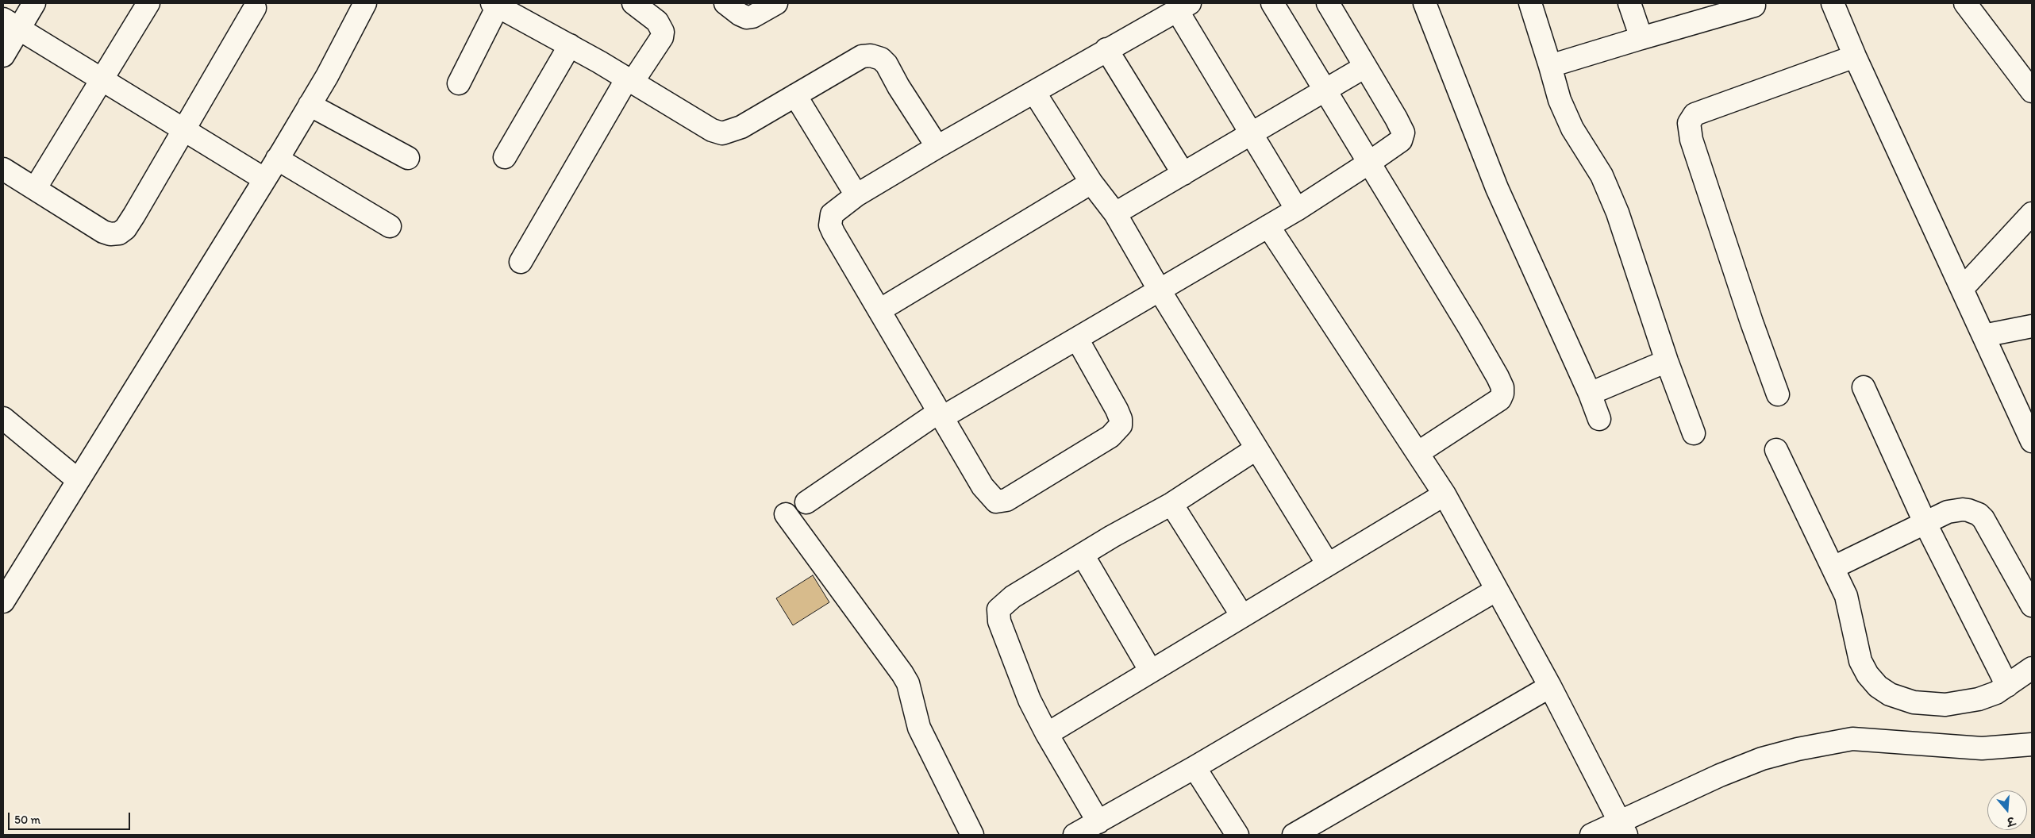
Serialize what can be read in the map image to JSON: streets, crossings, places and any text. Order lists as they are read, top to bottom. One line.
{"scale_bar":"50 m","north":"bottom"}
